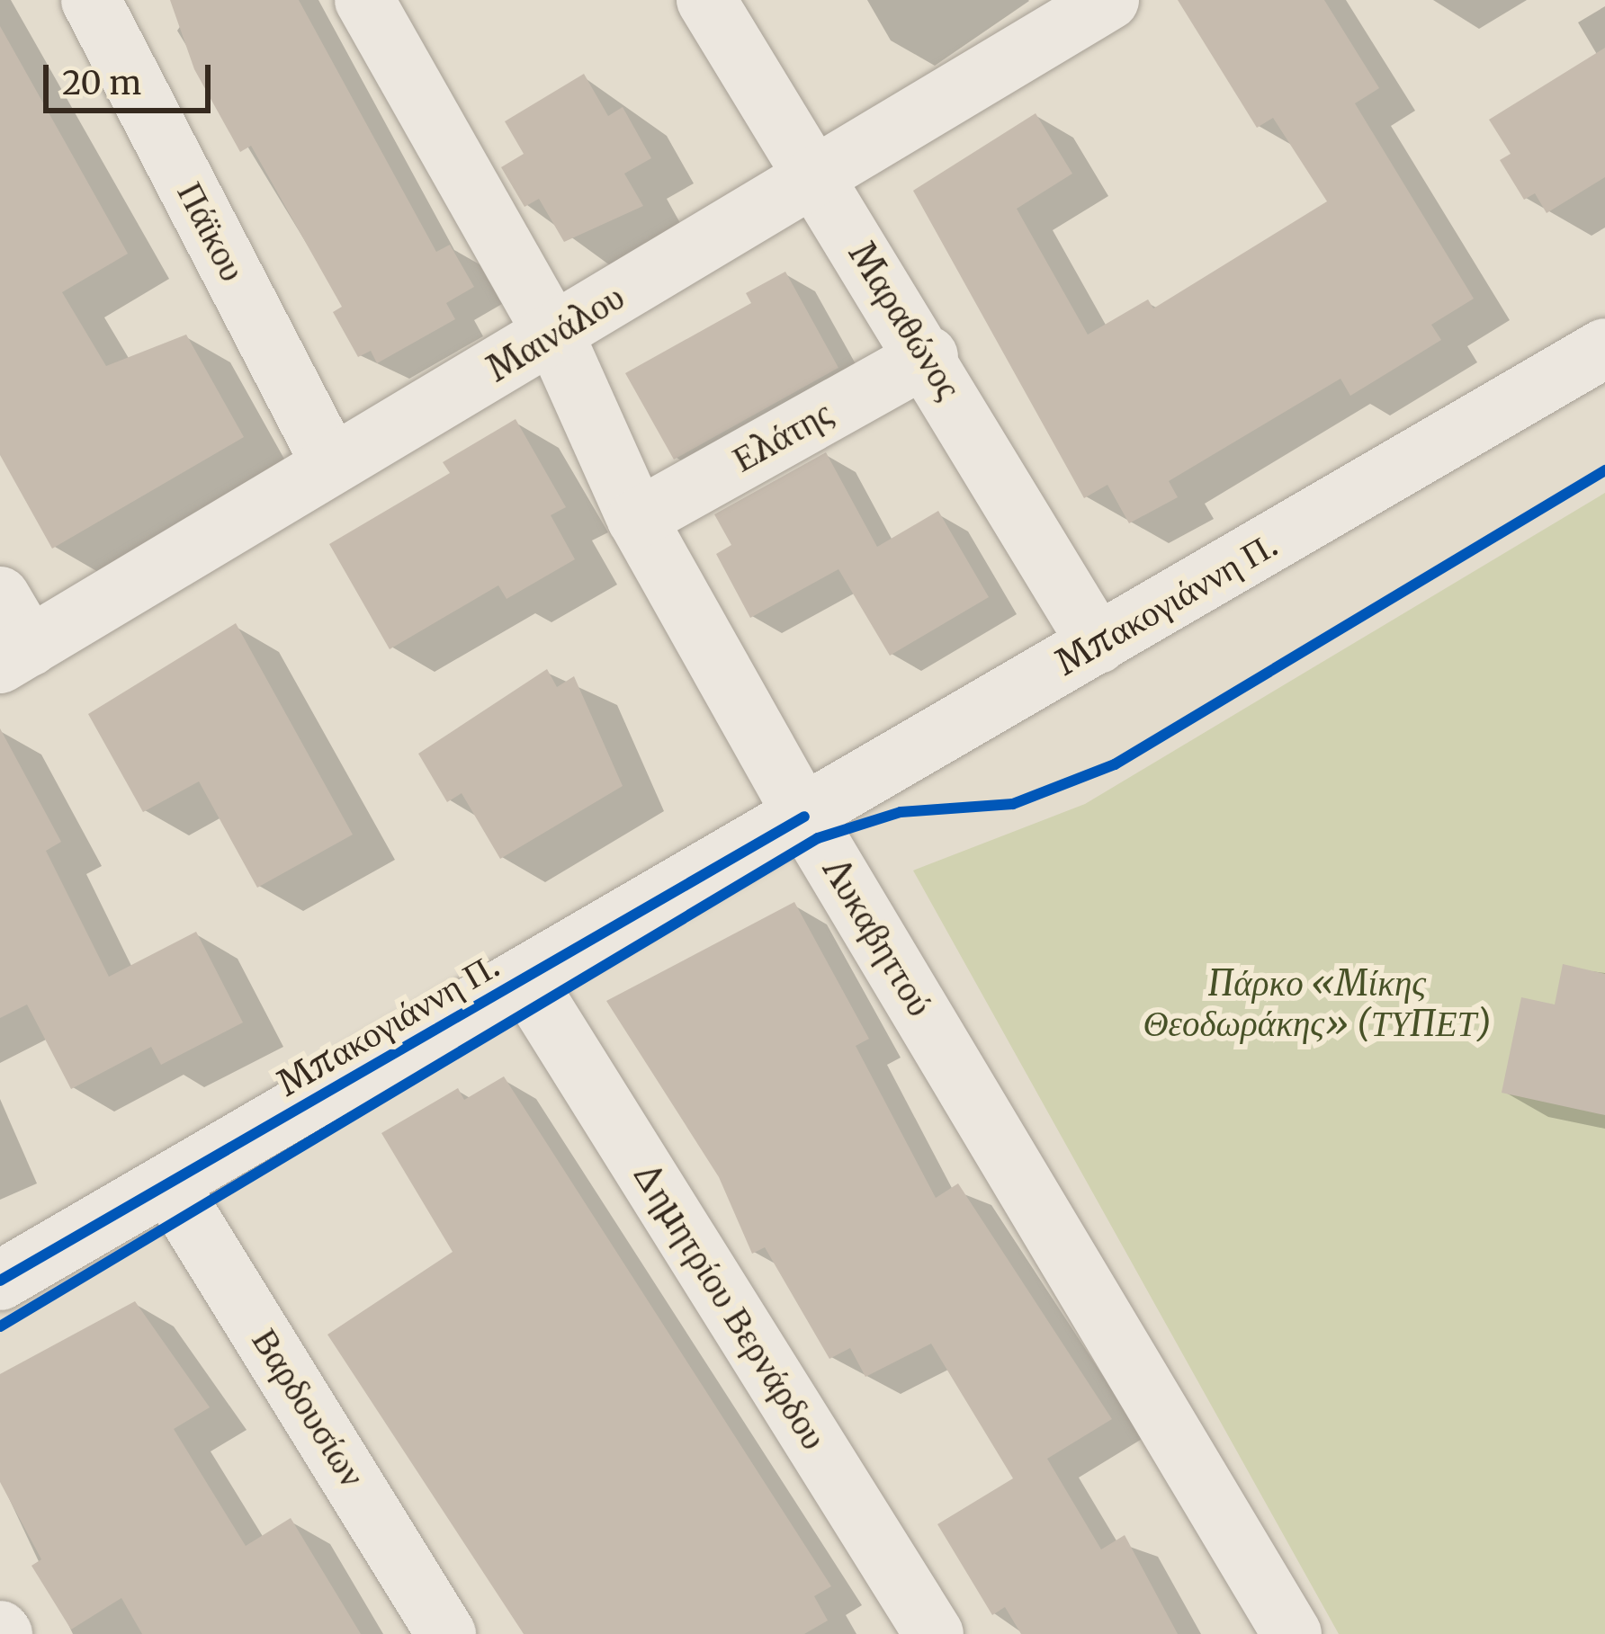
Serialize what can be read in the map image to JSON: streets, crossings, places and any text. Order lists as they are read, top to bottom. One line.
{"streets":{"street":["Πάϊκου","Μαραθώνος","Μαινάλου","Ελάτης","Μπακογιάννη Π.","Λυκαβηττού","Δημητρίου Βερνάρδου","Βαρδουσίων"]},"crossings":[["Πάϊκου","Μαινάλου"],["Μαραθώνος","Μαινάλου"],["Μαραθώνος","Ελάτης"],["Μαραθώνος","Μπακογιάννη Π."],["Μαινάλου","Λυκαβηττού"],["Ελάτης","Λυκαβηττού"],["Μπακογιάννη Π.","Λυκαβηττού"],["Μπακογιάννη Π.","Δημητρίου Βερνάρδου"],["Μπακογιάννη Π.","Βαρδουσίων"]],"parks":["Πάρκο «Μίκης Θεοδωράκης» (ΤΥΠΕΤ)"],"scale_bar":"20 m"}
